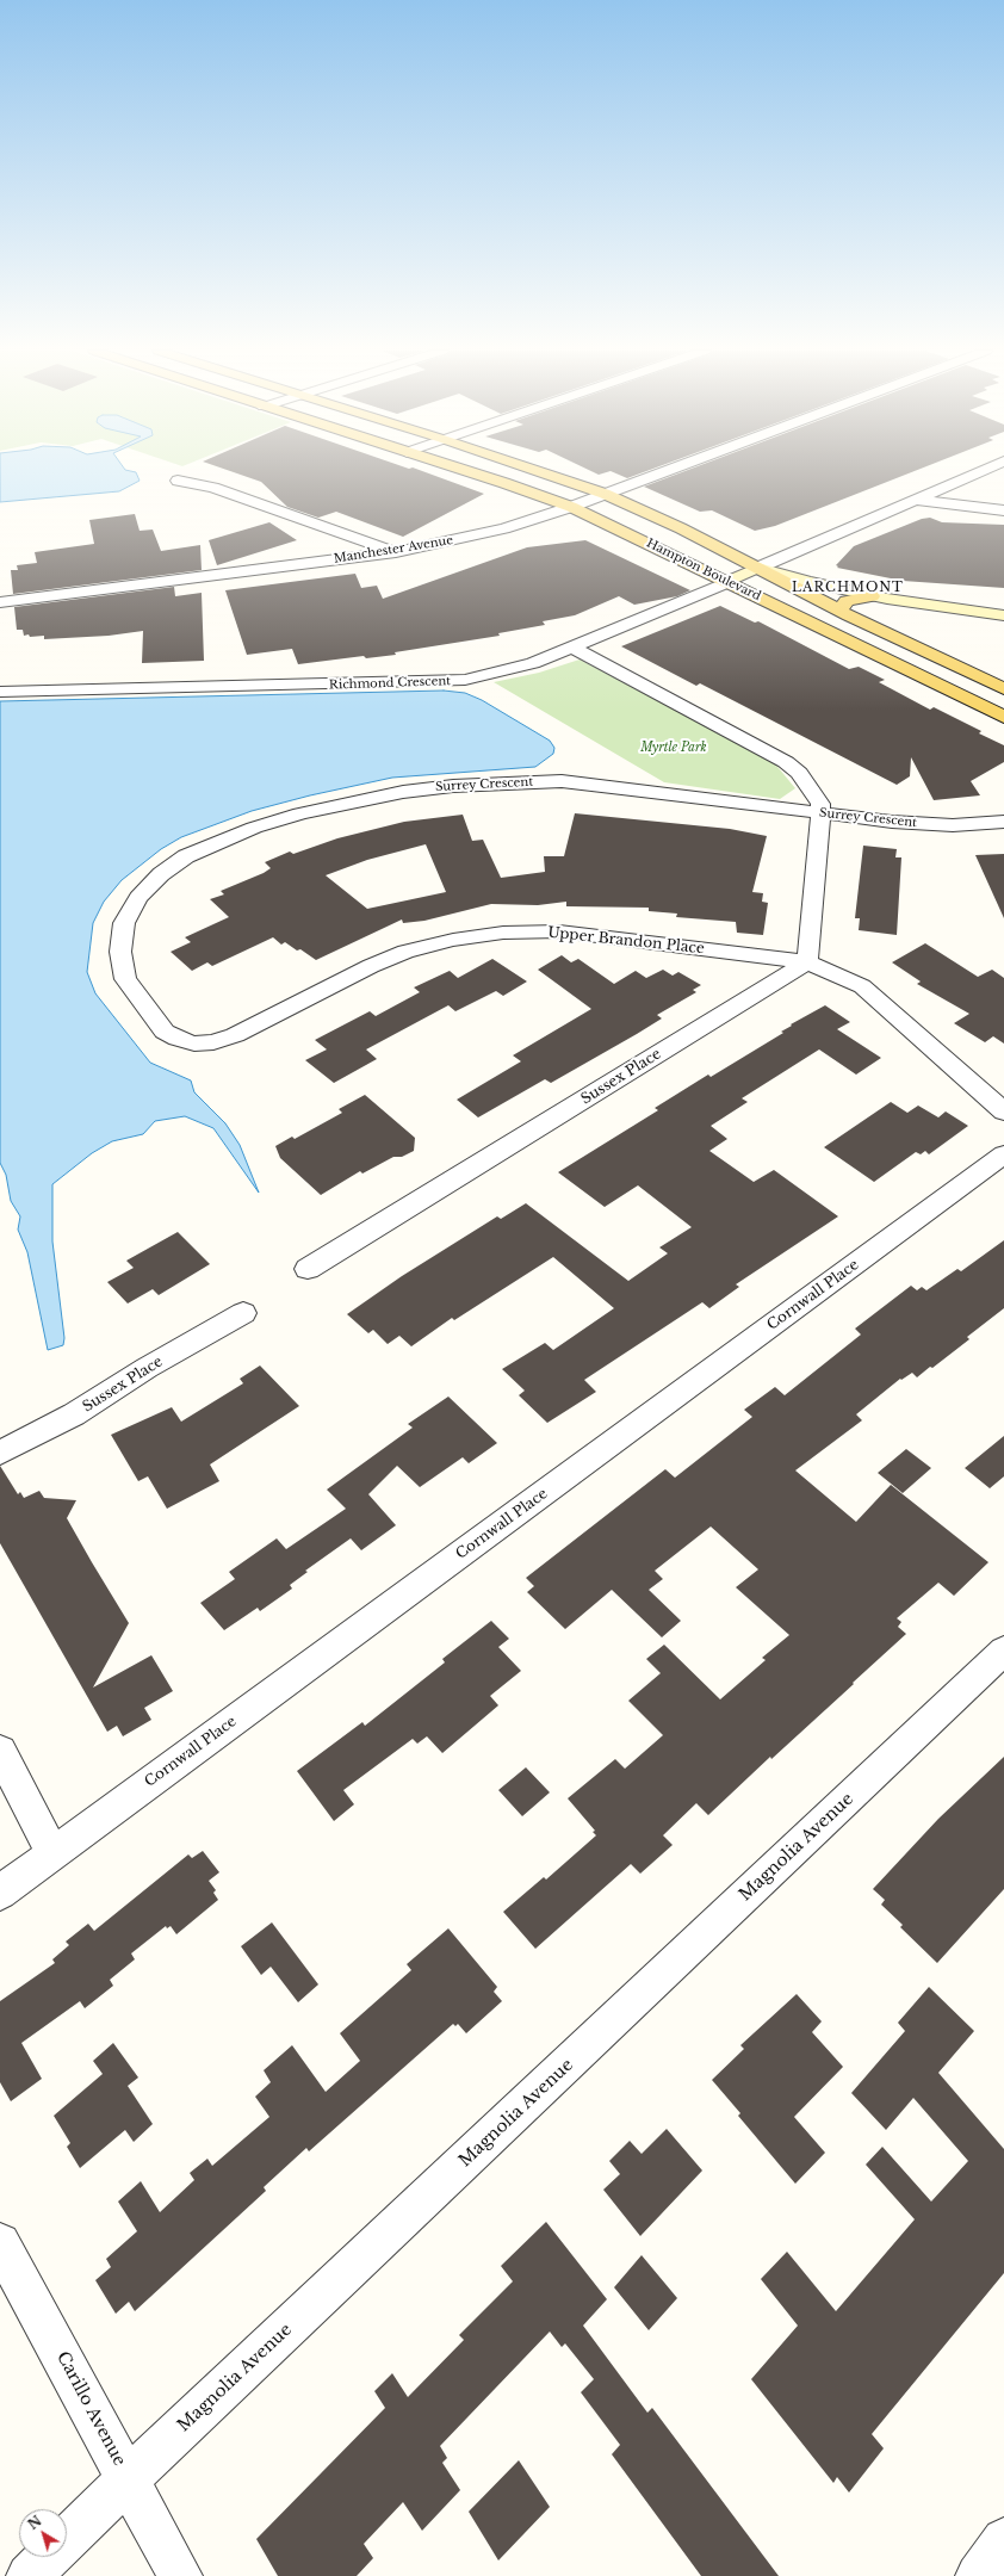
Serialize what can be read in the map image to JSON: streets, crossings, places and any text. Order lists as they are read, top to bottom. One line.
{"streets":{"main road":["Hampton Boulevard","Richmond Crescent"],"street":["Manchester Avenue","Surrey Crescent","Upper Brandon Place","Sussex Place","Cornwall Place","Magnolia Avenue","Carillo Avenue"]},"crossings":[["Manchester Avenue","Hampton Boulevard"],["Hampton Boulevard","Richmond Crescent"],["Surrey Crescent","Upper Brandon Place"],["Upper Brandon Place","Sussex Place"],["Magnolia Avenue","Carillo Avenue"]],"districts":["LARCHMONT"],"parks":["Myrtle Park"],"north":"top left"}
